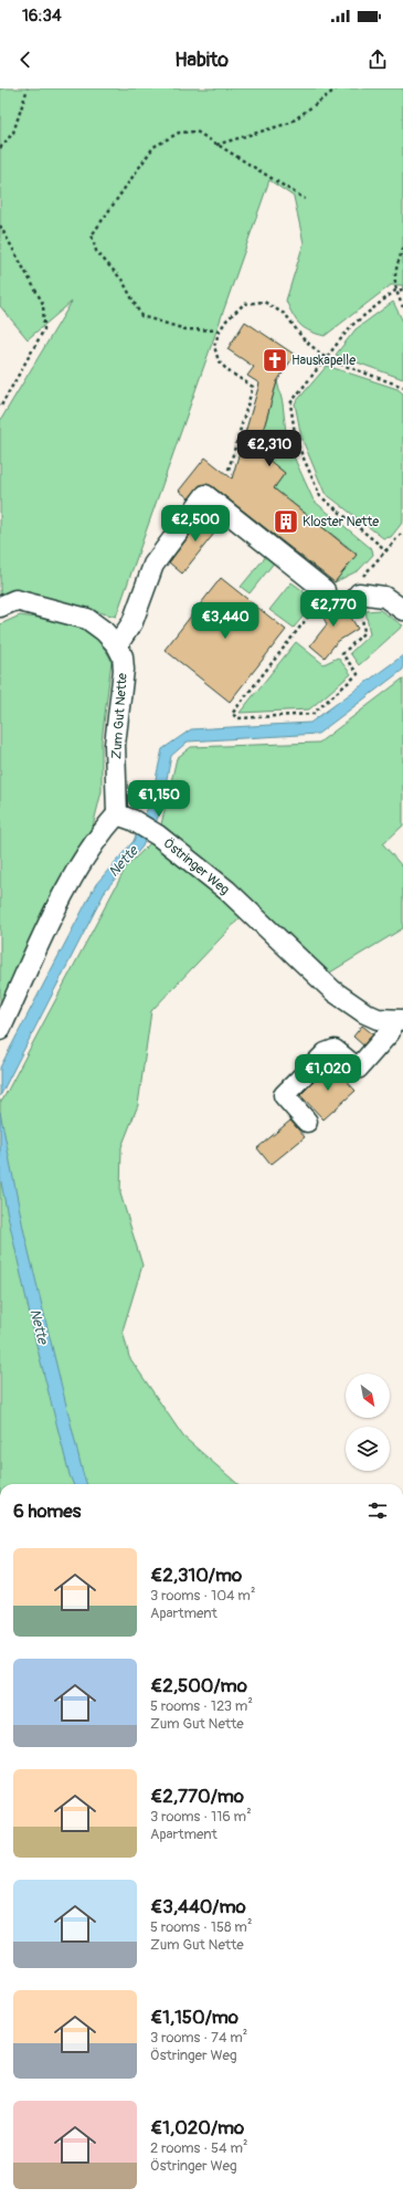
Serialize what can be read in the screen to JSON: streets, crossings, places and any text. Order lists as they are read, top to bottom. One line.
{"streets":{"street":["Zum Gut Nette","Östringer Weg"]},"crossings":[["Zum Gut Nette","Östringer Weg"]],"water":["Nette"],"places":{"church":["Hauskapelle"],"building":["Kloster Nette"]},"north":"bottom right","page":{"status":"16:34","header":"Habito","price":["€2,310","€2,500","€2,770","€3,440","€1,150","€1,020"],"heading":"6 homes","list":[{"name":"€2,310/mo","note":"3 rooms · 104 m² · Apartment"},{"name":"€2,500/mo","note":"5 rooms · 123 m² · Zum Gut Nette"},{"name":"€2,770/mo","note":"3 rooms · 116 m² · Apartment"},{"name":"€3,440/mo","note":"5 rooms · 158 m² · Zum Gut Nette"},{"name":"€1,150/mo","note":"3 rooms · 74 m² · Östringer Weg"},{"name":"€1,020/mo","note":"2 rooms · 54 m² · Östringer Weg"}]}}
